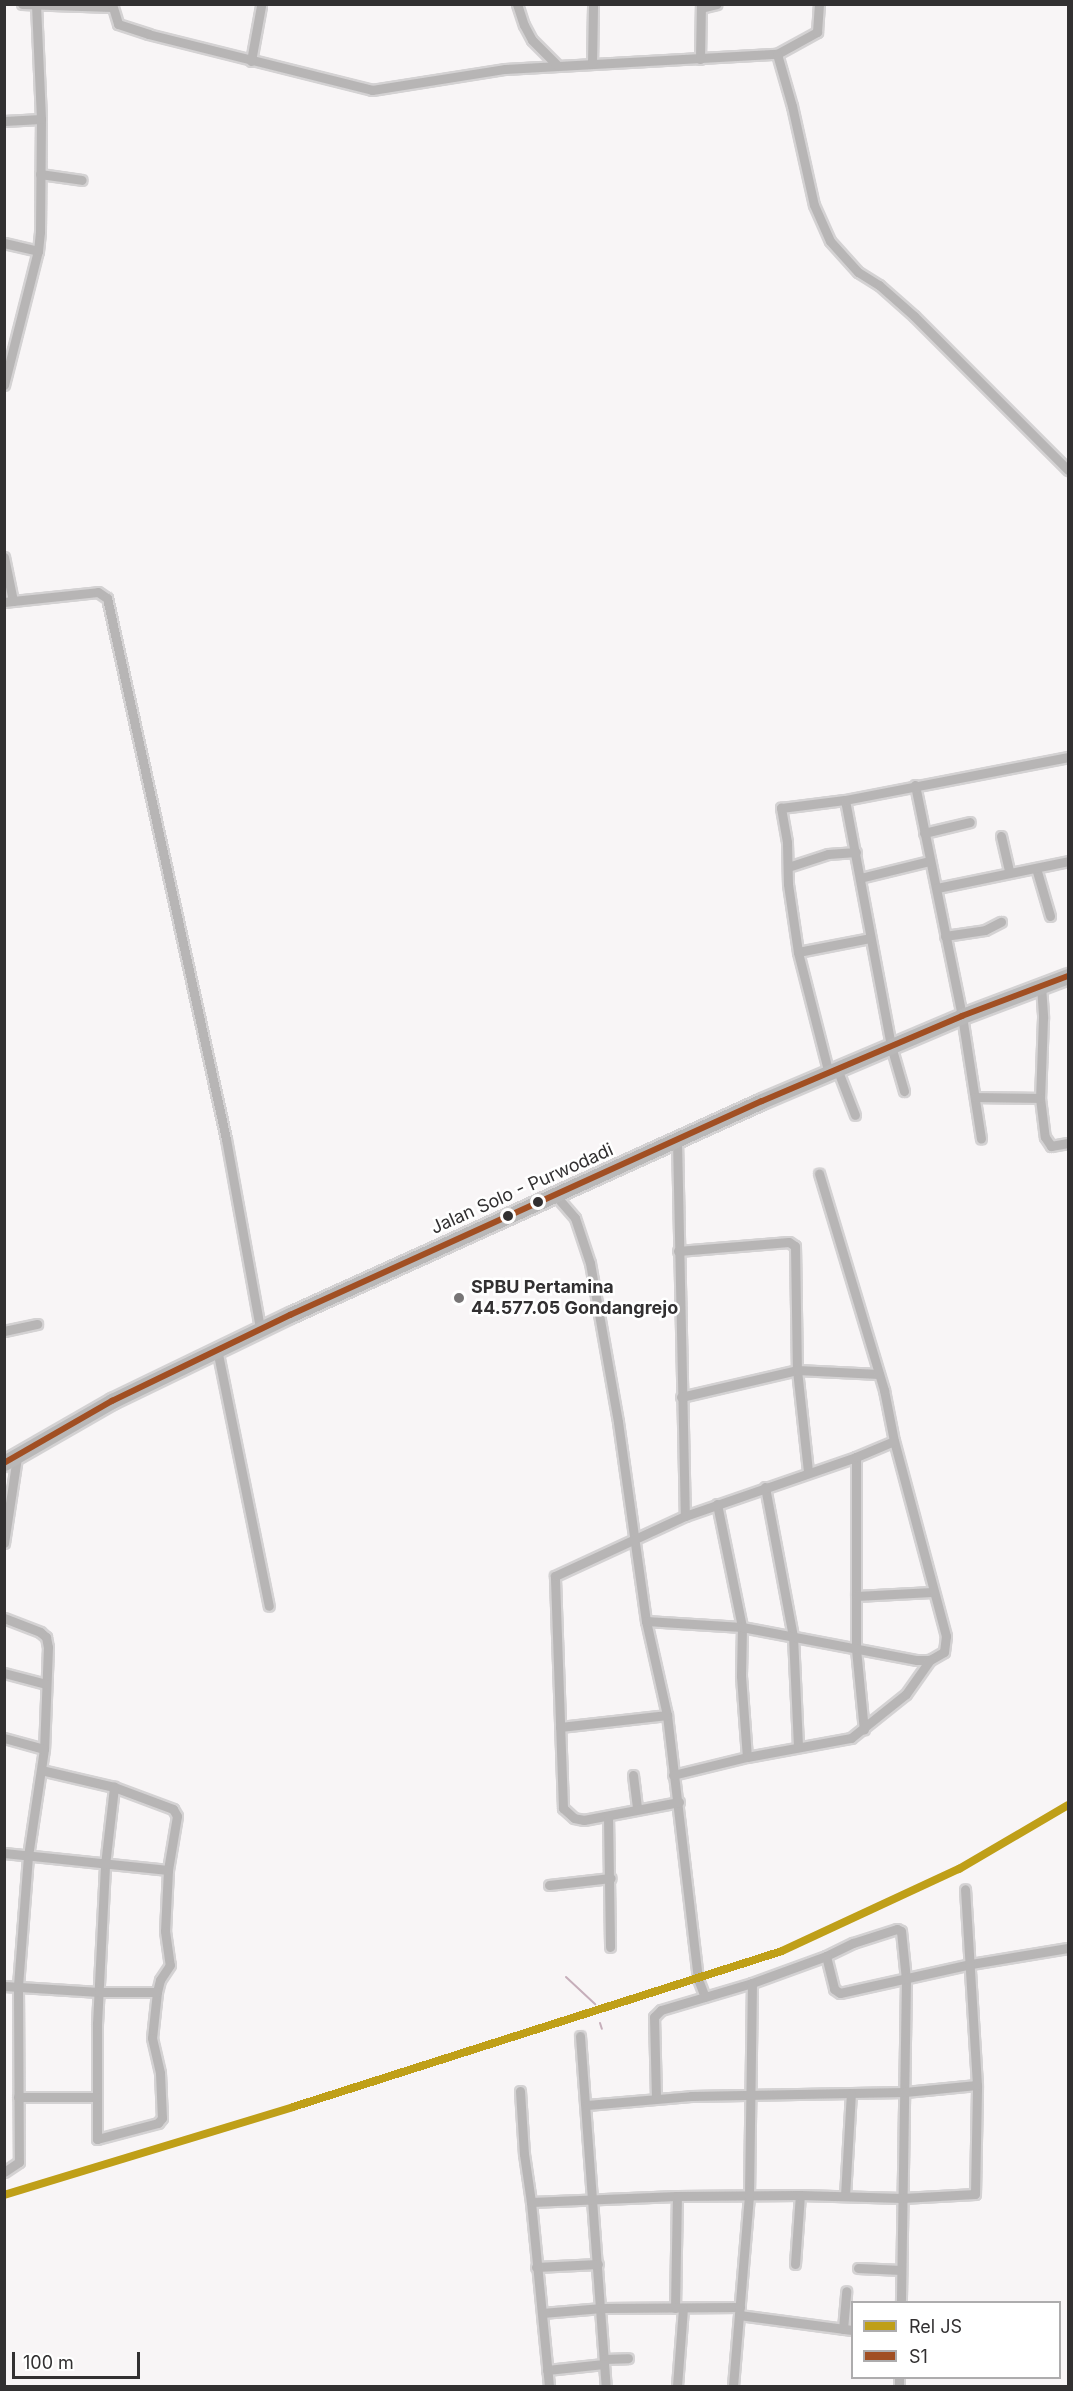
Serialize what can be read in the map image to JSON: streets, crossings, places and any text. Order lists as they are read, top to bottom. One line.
{"streets":{"main road":["Jalan Solo - Purwodadi"]},"places":["SPBU Pertamina 44.577.05 Gondangrejo"],"lines":["transit line S1","rail line JS"],"legend":["Rel JS","S1"],"scale_bar":"100 m"}
